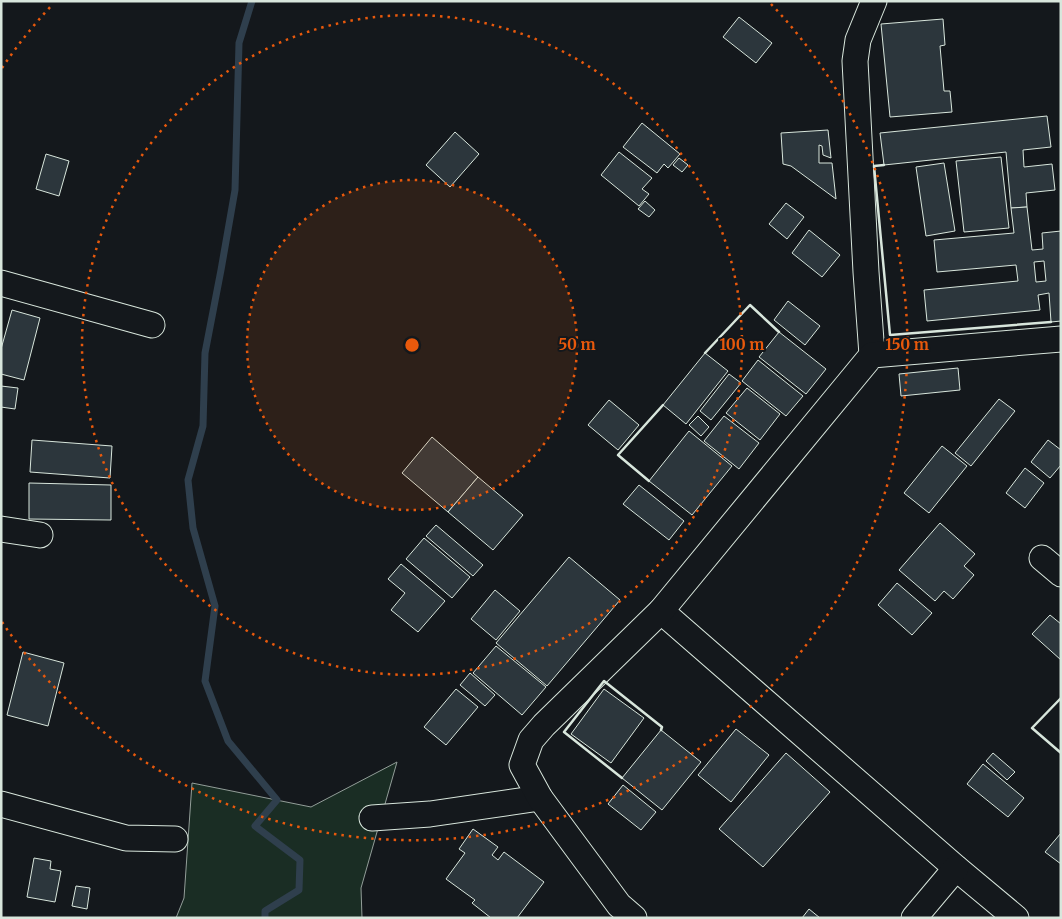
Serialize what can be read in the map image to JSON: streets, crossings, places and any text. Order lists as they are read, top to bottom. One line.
{"rings":["50 m","100 m","150 m"]}
